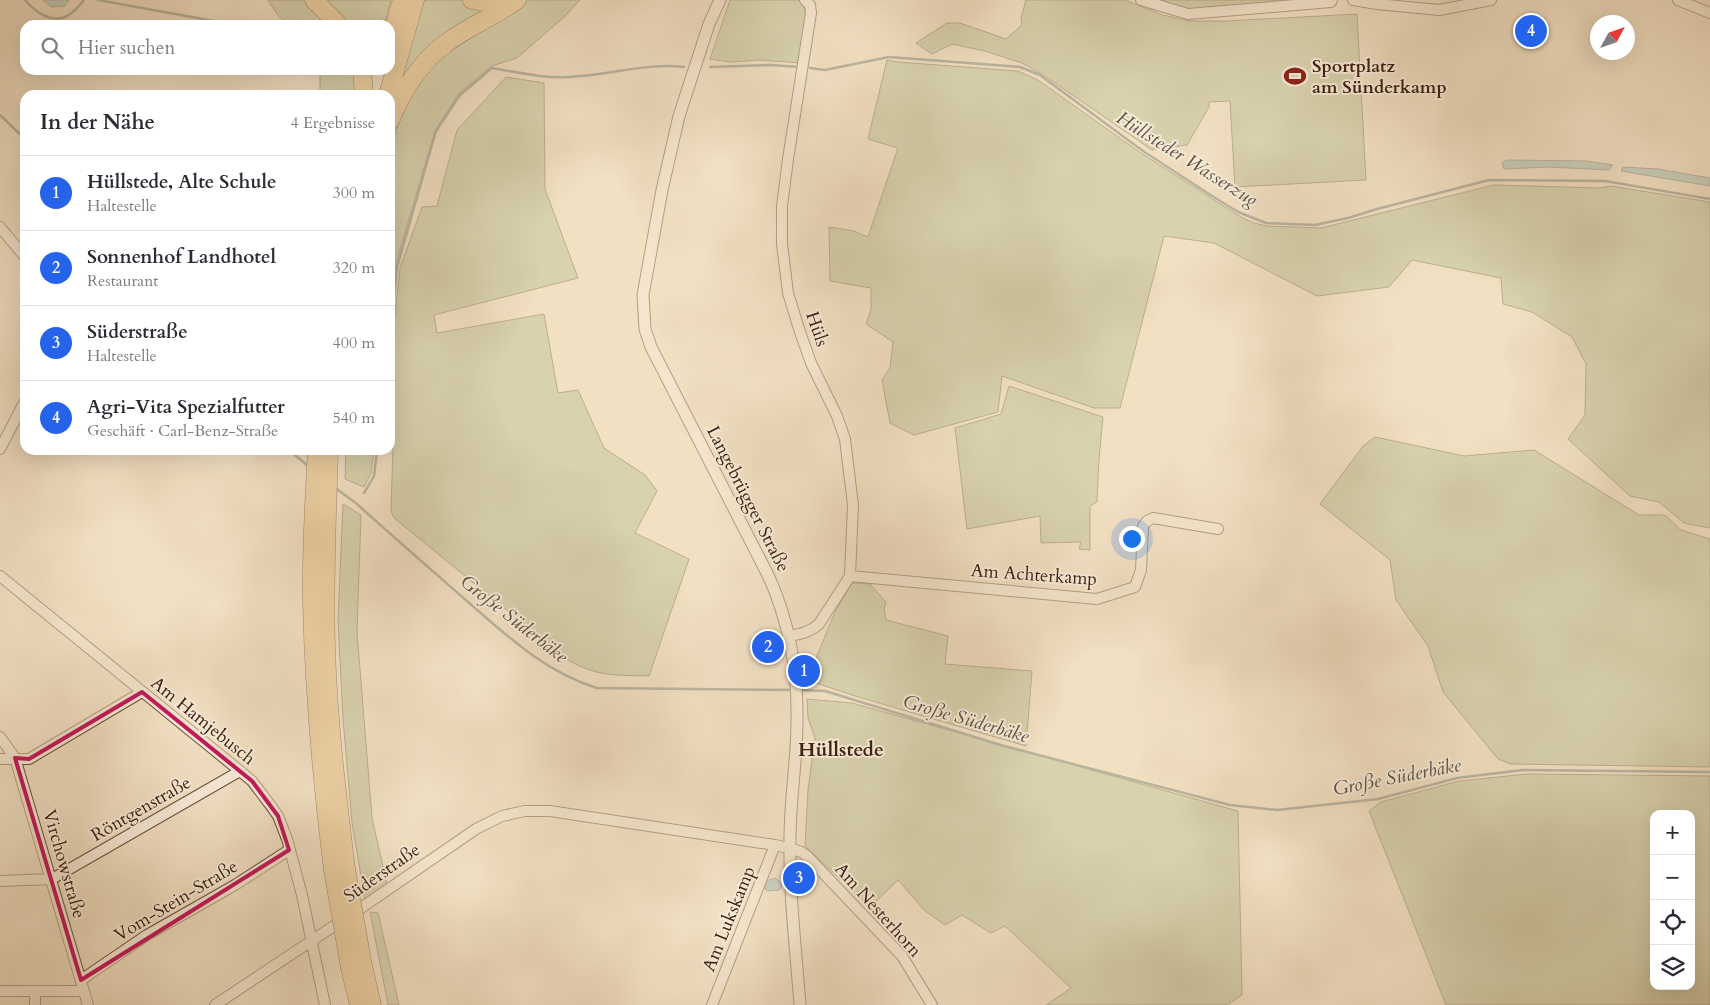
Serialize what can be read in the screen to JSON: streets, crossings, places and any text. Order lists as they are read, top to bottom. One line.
{"streets":{"street":["Hüls","Langebrügger Straße","Am Achterkamp","Am Hamjebusch","Röntgenstraße","Virchowstraße","Süderstraße","Vom-Stein-Straße","Am Nesterhorn","Am Lukskamp"]},"crossings":[["Hüls","Am Achterkamp"],["Langebrügger Straße","Süderstraße"],["Langebrügger Straße","Am Nesterhorn"],["Am Hamjebusch","Röntgenstraße"],["Am Hamjebusch","Süderstraße"],["Am Hamjebusch","Vom-Stein-Straße"],["Röntgenstraße","Virchowstraße"],["Virchowstraße","Vom-Stein-Straße"],["Süderstraße","Am Nesterhorn"],["Süderstraße","Am Lukskamp"]],"districts":["Hüllstede"],"water":["Hüllsteder Wasserzug","Große Süderbäke"],"places":{"sports":["Sportplatz am Sünderkamp"]},"north":"top right","page":{"pins":["4","2","1","3"],"search":"Hier suchen","heading":["In der Nähe","4 Ergebnisse"],"list":[{"mark":"1","name":"Hüllstede, Alte Schule","note":"Haltestelle","value":"300 m"},{"mark":"2","name":"Sonnenhof Landhotel","note":"Restaurant","value":"320 m"},{"mark":"3","name":"Süderstraße","note":"Haltestelle","value":"400 m"},{"mark":"4","name":"Agri-Vita Spezialfutter","note":"Geschäft · Carl-Benz-Straße","value":"540 m"}],"map_buttons":["+","−"]}}
